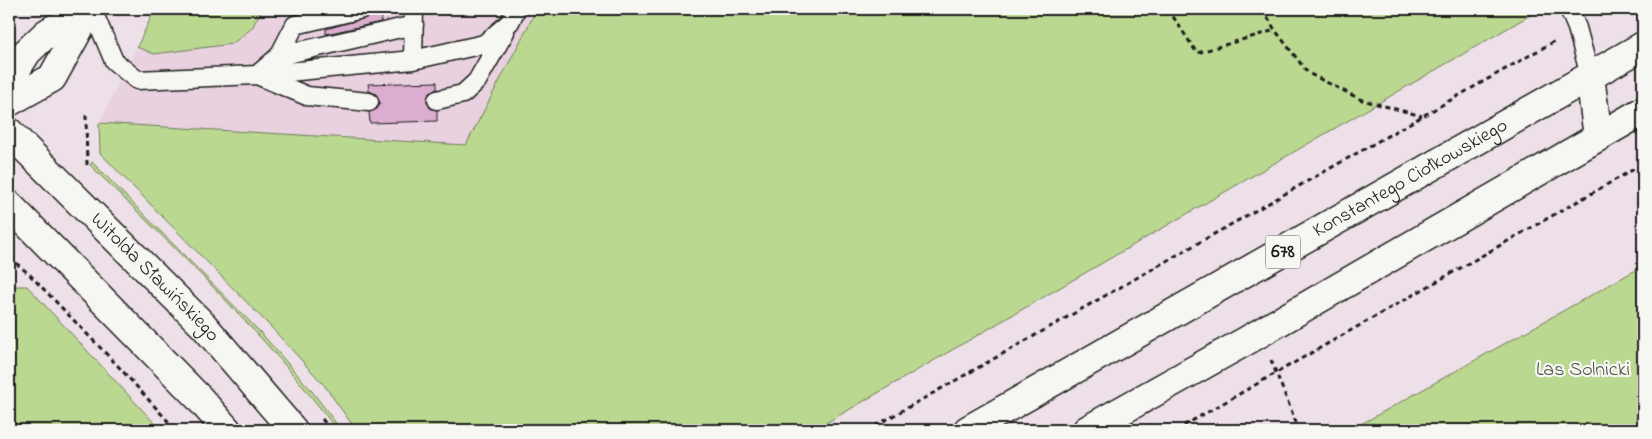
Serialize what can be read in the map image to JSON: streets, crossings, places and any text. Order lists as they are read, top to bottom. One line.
{"streets":{"main road":["Konstantego Ciołkowskiego","678","Witolda Sławińskiego"]},"parks":["Las Solnicki"]}
